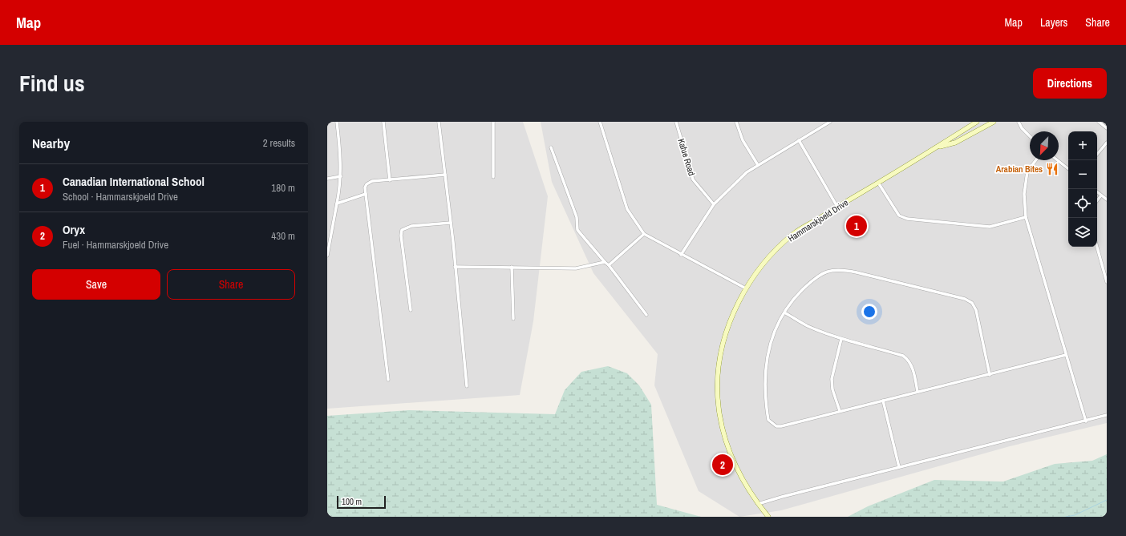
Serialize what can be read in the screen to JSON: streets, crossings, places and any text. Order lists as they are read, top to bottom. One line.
{"streets":{"main road":["Hammarskjoeld Drive"],"street":["Kafue Road"]},"places":{"restaurant":["Arabian Bites"]},"scale_bar":"100 m","north":"bottom left","page":{"header":"Map","nav":["Map","Layers","Share"],"title":"Find us","buttons":["Directions",["Save","Share"]],"heading":["Nearby","2 results"],"map_buttons":["+","−"],"list":[{"mark":"1","name":"Canadian International School","note":"School · Hammarskjoeld Drive","value":"180 m"},{"mark":"2","name":"Oryx","note":"Fuel · Hammarskjoeld Drive","value":"430 m"}],"pins":["1","2"],"scale":"100 m"}}
